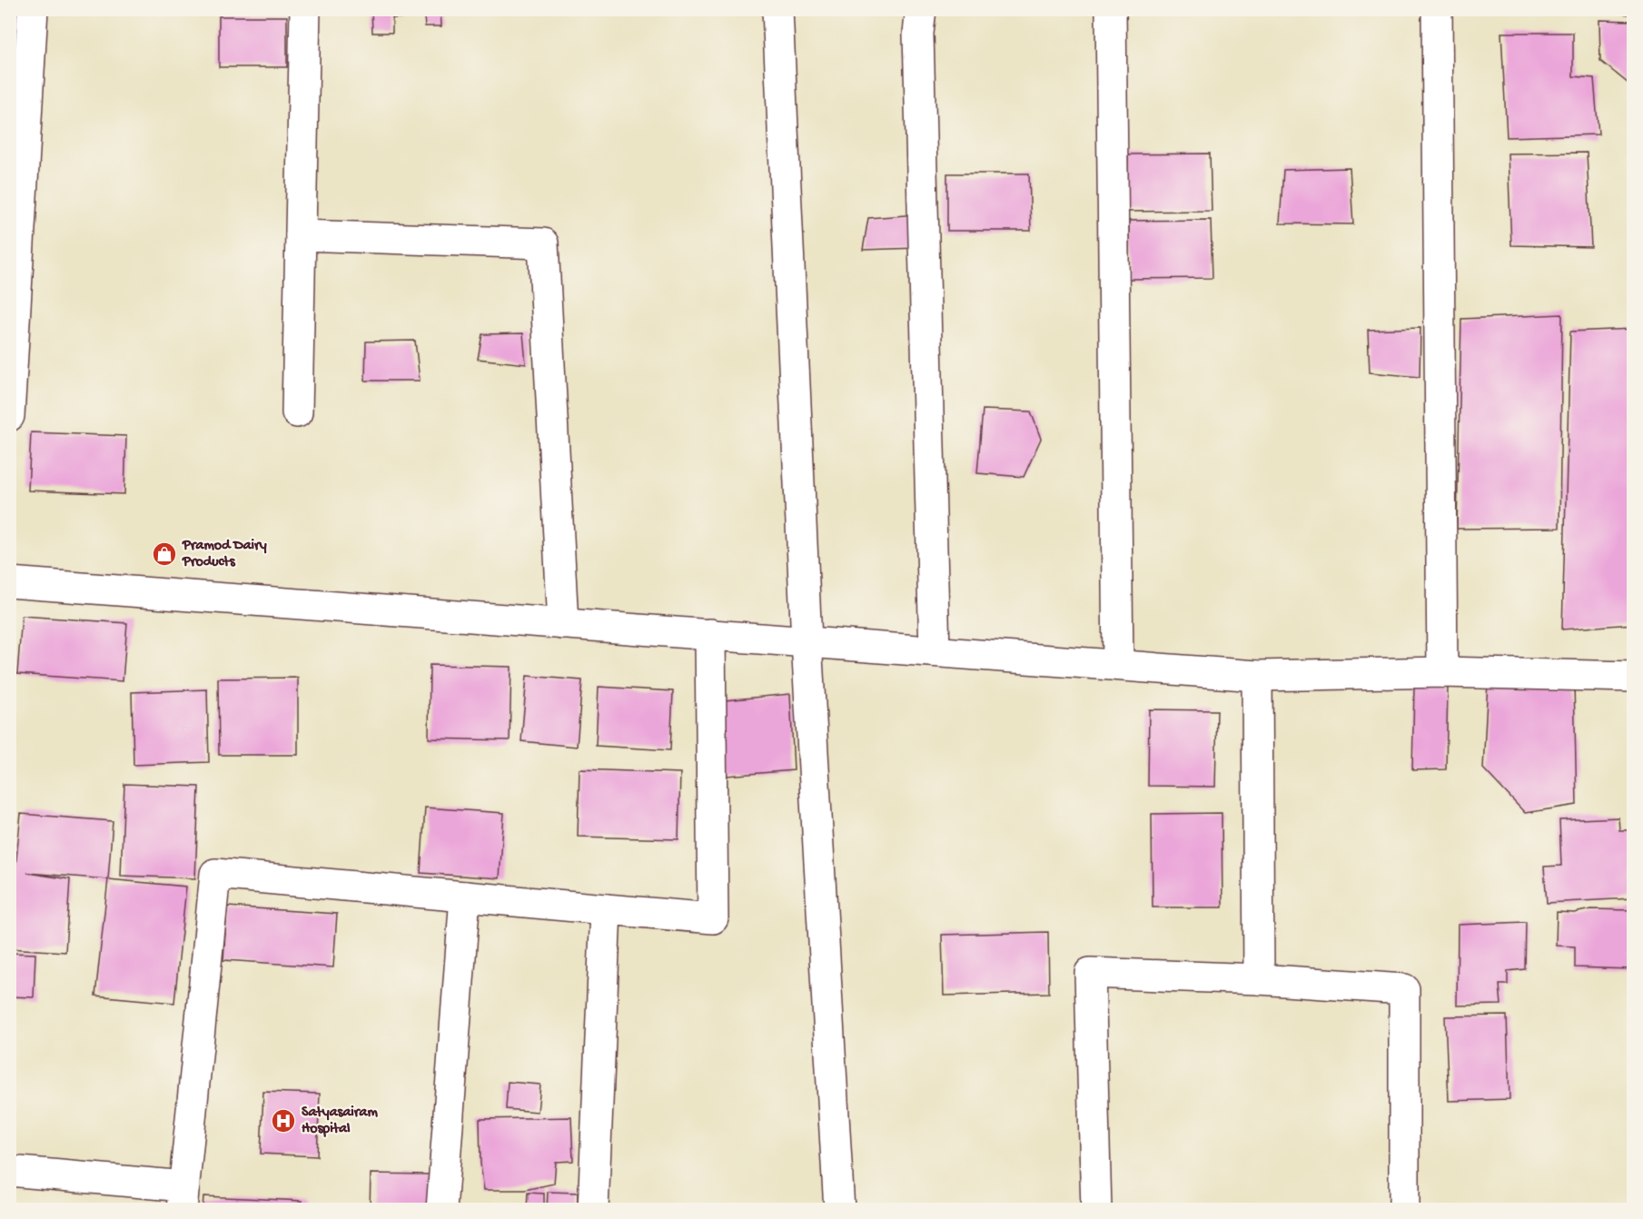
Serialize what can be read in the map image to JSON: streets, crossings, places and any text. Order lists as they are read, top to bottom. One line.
{"places":{"shop":["Pramod Dairy Products"],"hospital":["Satyasairam Hospital"]}}
